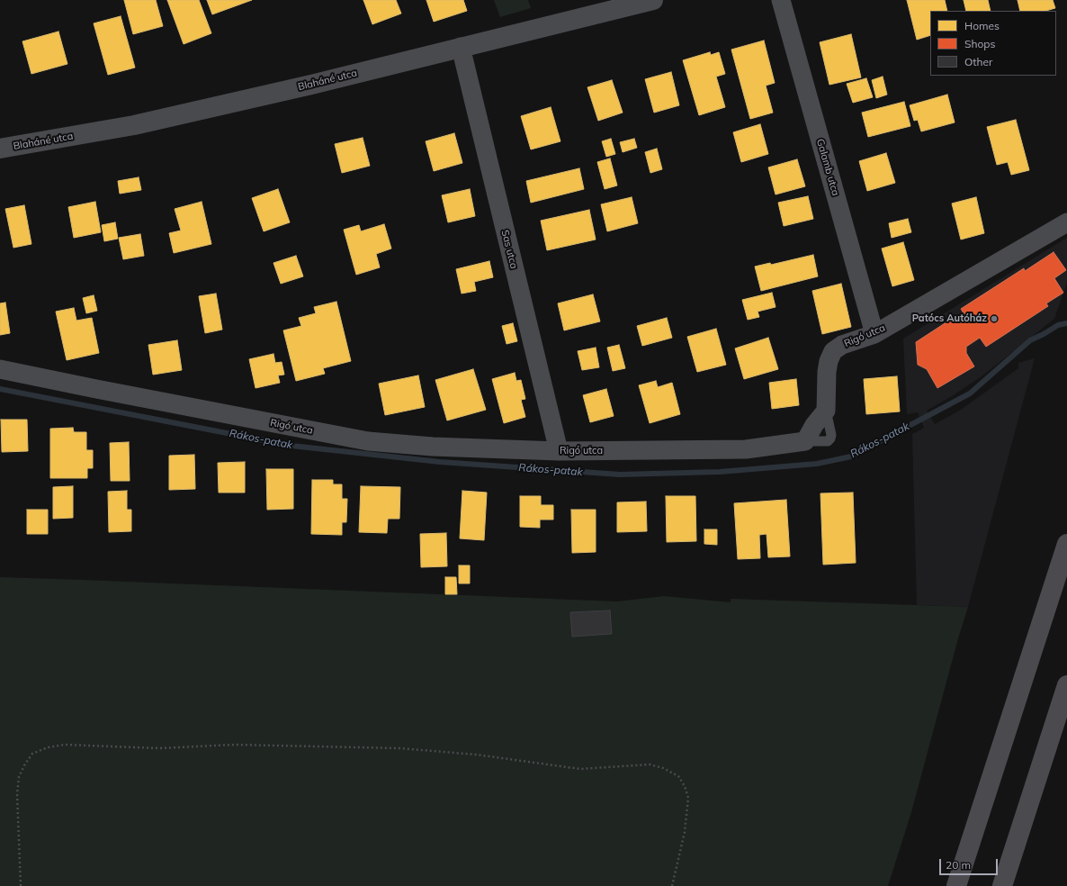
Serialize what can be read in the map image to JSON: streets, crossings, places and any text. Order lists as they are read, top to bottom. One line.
{"streets":{"street":["Blaháné utca","Galamb utca","Sas utca","Rigó utca"]},"crossings":[["Blaháné utca","Sas utca"],["Galamb utca","Rigó utca"],["Sas utca","Rigó utca"]],"water":["Rákos-patak"],"places":["Patócs Autóház"],"legend":["Homes","Shops","Other"],"scale_bar":"20 m"}
